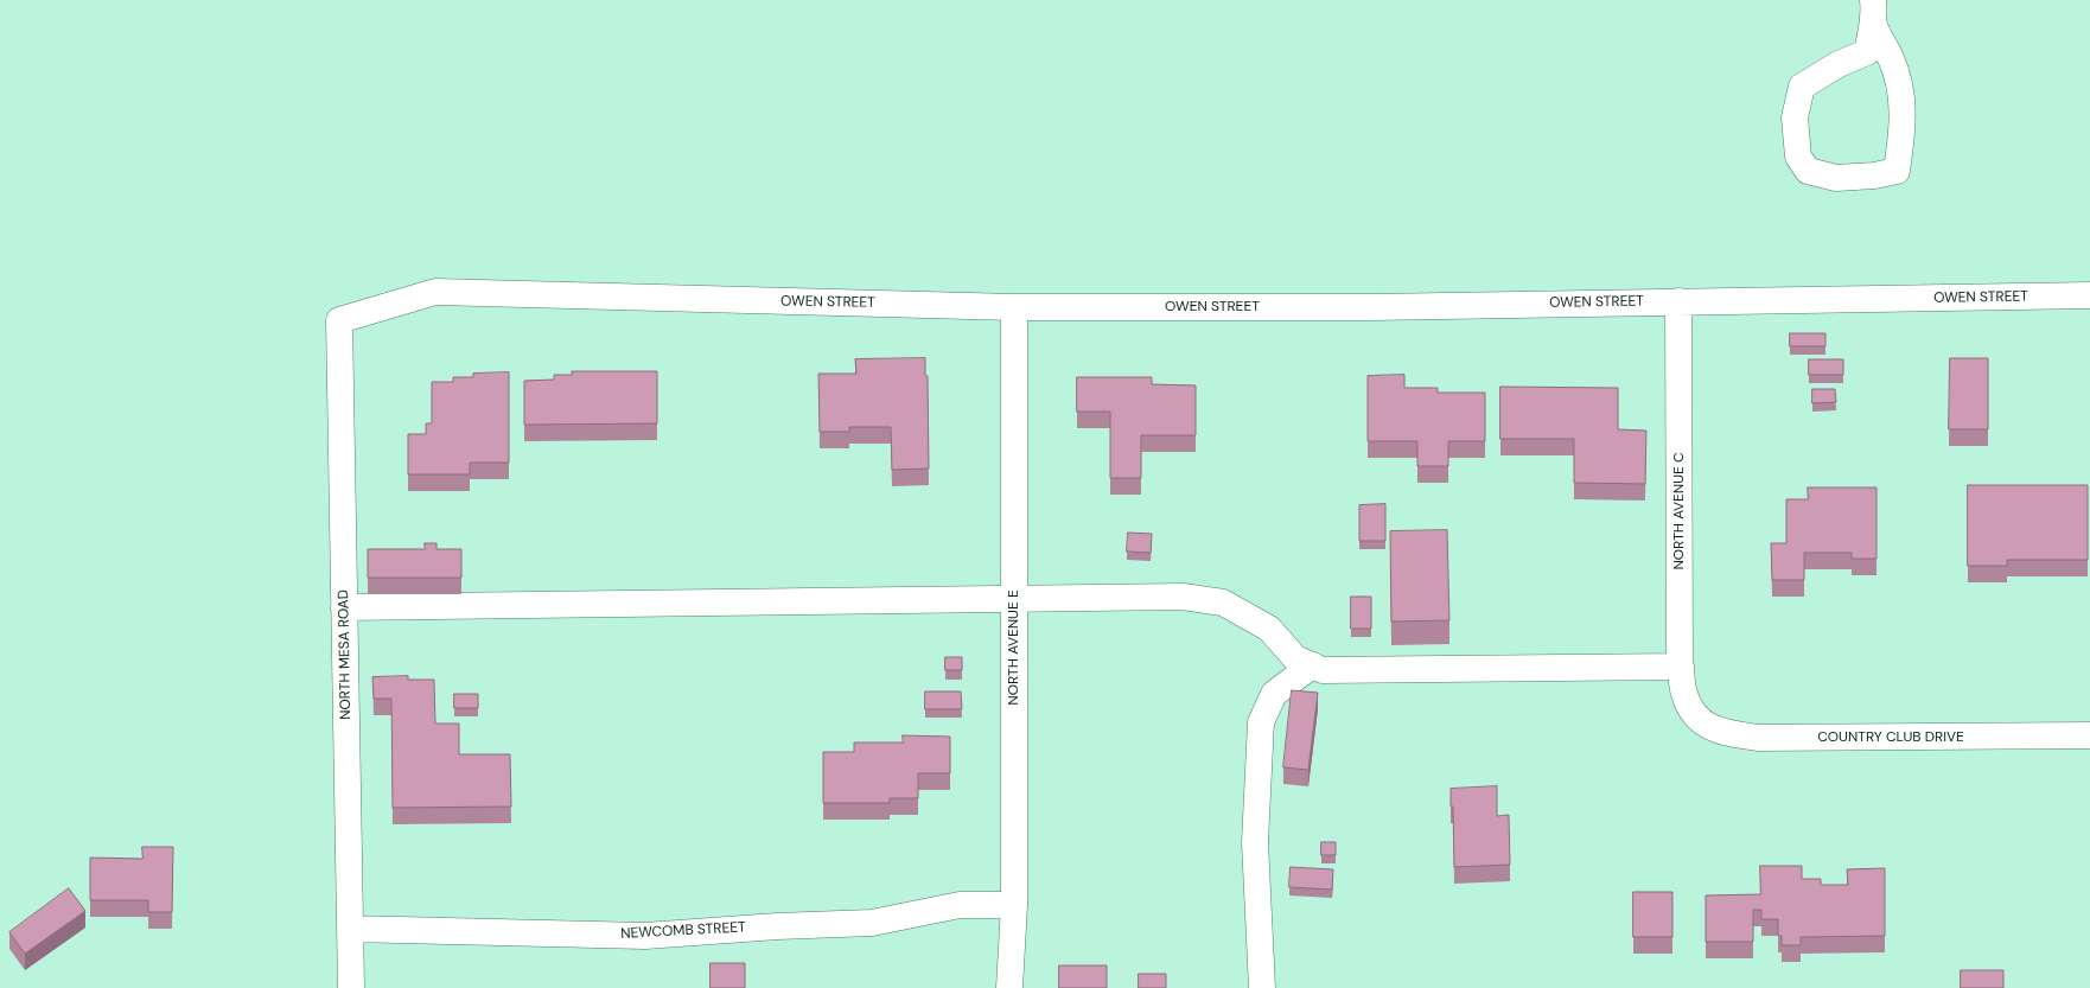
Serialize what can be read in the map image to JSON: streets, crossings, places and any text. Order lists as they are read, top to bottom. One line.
{"streets":{"street":["OWEN STREET","NORTH AVENUE C","NORTH AVENUE E","NORTH MESA ROAD","COUNTRY CLUB DRIVE","NEWCOMB STREET"]},"crossings":[["OWEN STREET","NORTH AVENUE C"],["OWEN STREET","NORTH AVENUE E"],["OWEN STREET","NORTH MESA ROAD"],["NORTH AVENUE C","COUNTRY CLUB DRIVE"],["NORTH AVENUE E","NEWCOMB STREET"],["NORTH MESA ROAD","NEWCOMB STREET"]]}
